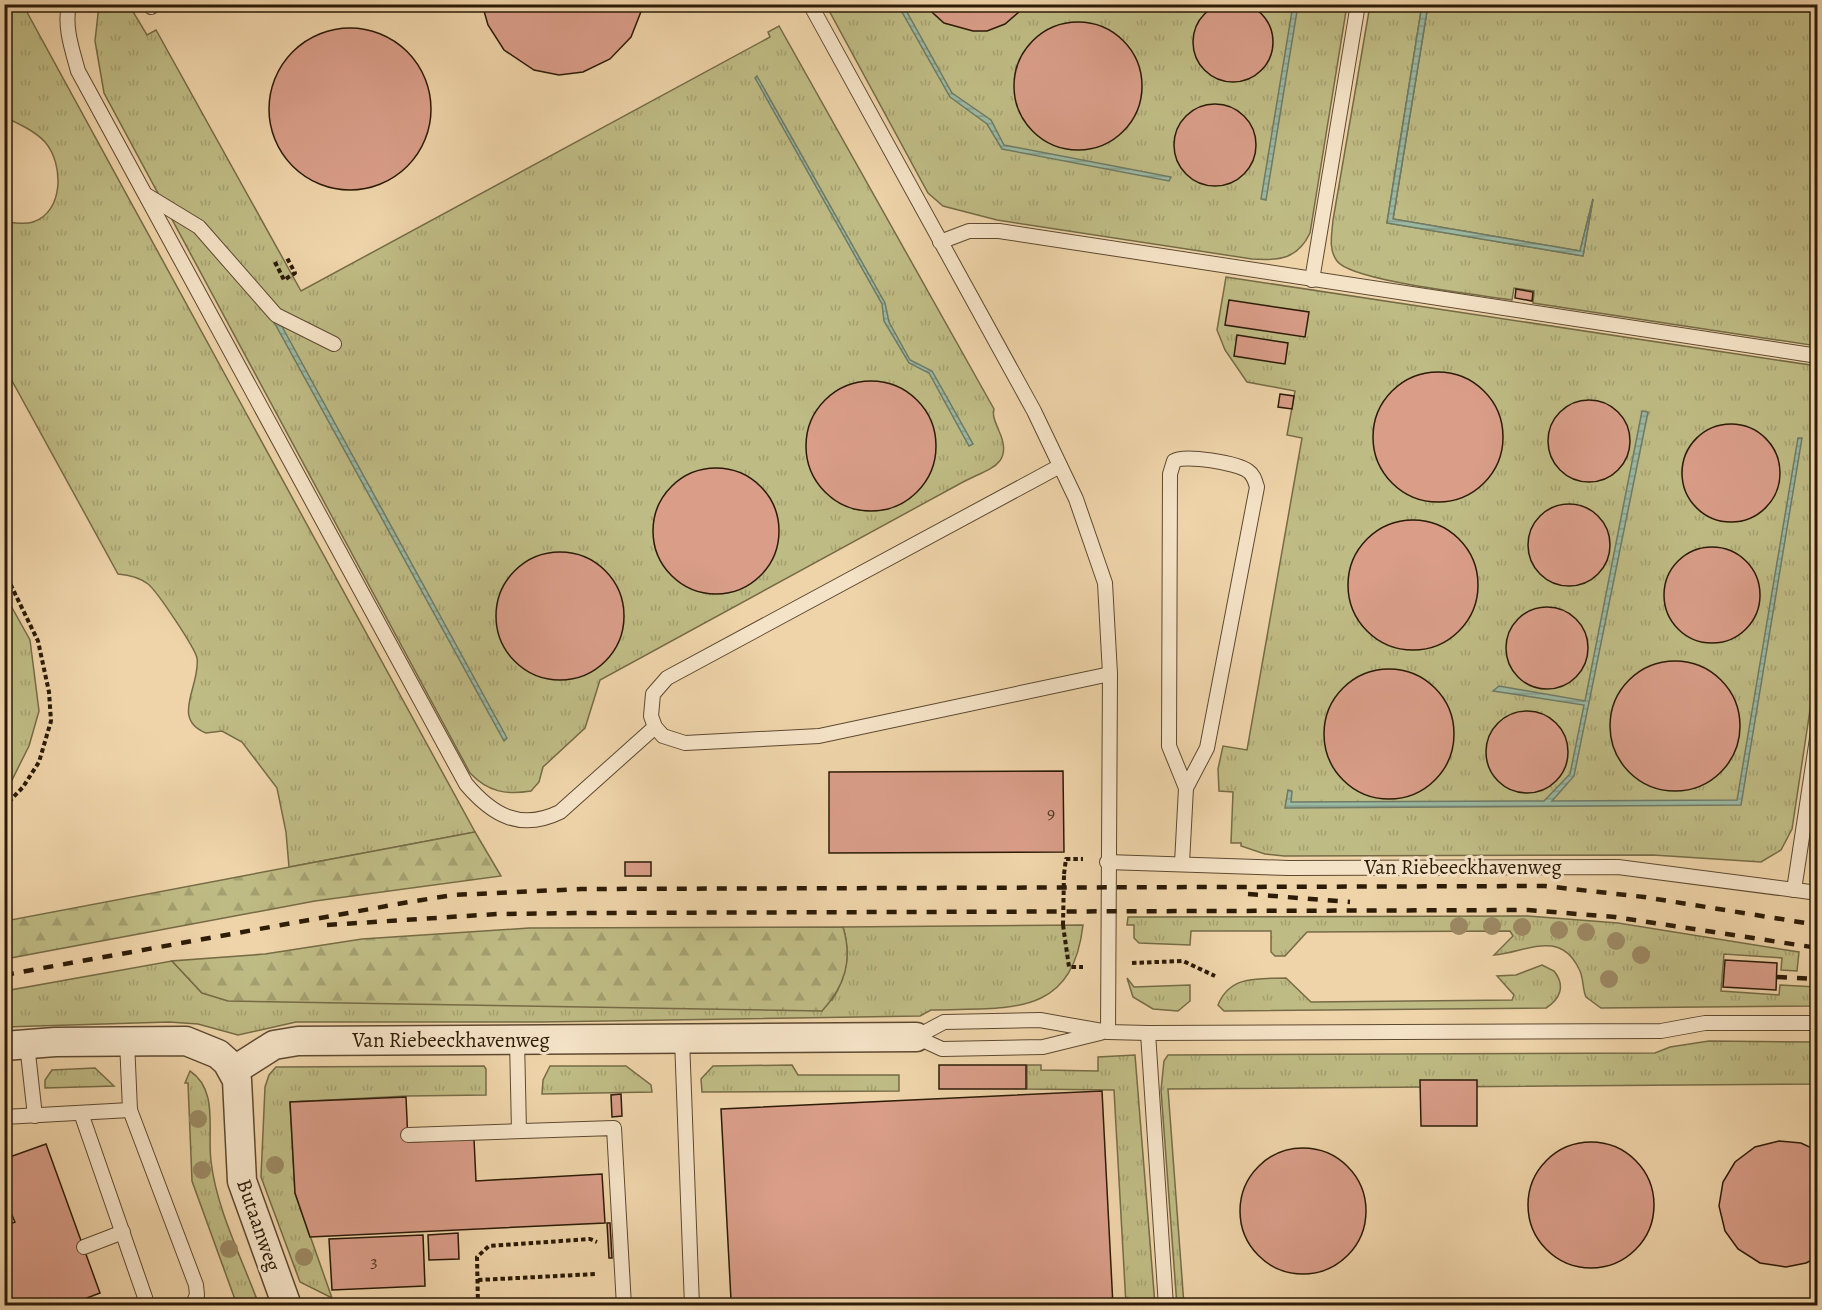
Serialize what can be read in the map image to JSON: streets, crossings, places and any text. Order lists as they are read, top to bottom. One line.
{"streets":{"street":["Van Riebeeckhavenweg","Butaanweg"]},"crossings":[["Van Riebeeckhavenweg","Butaanweg"]],"house_numbers":["9","3"]}
